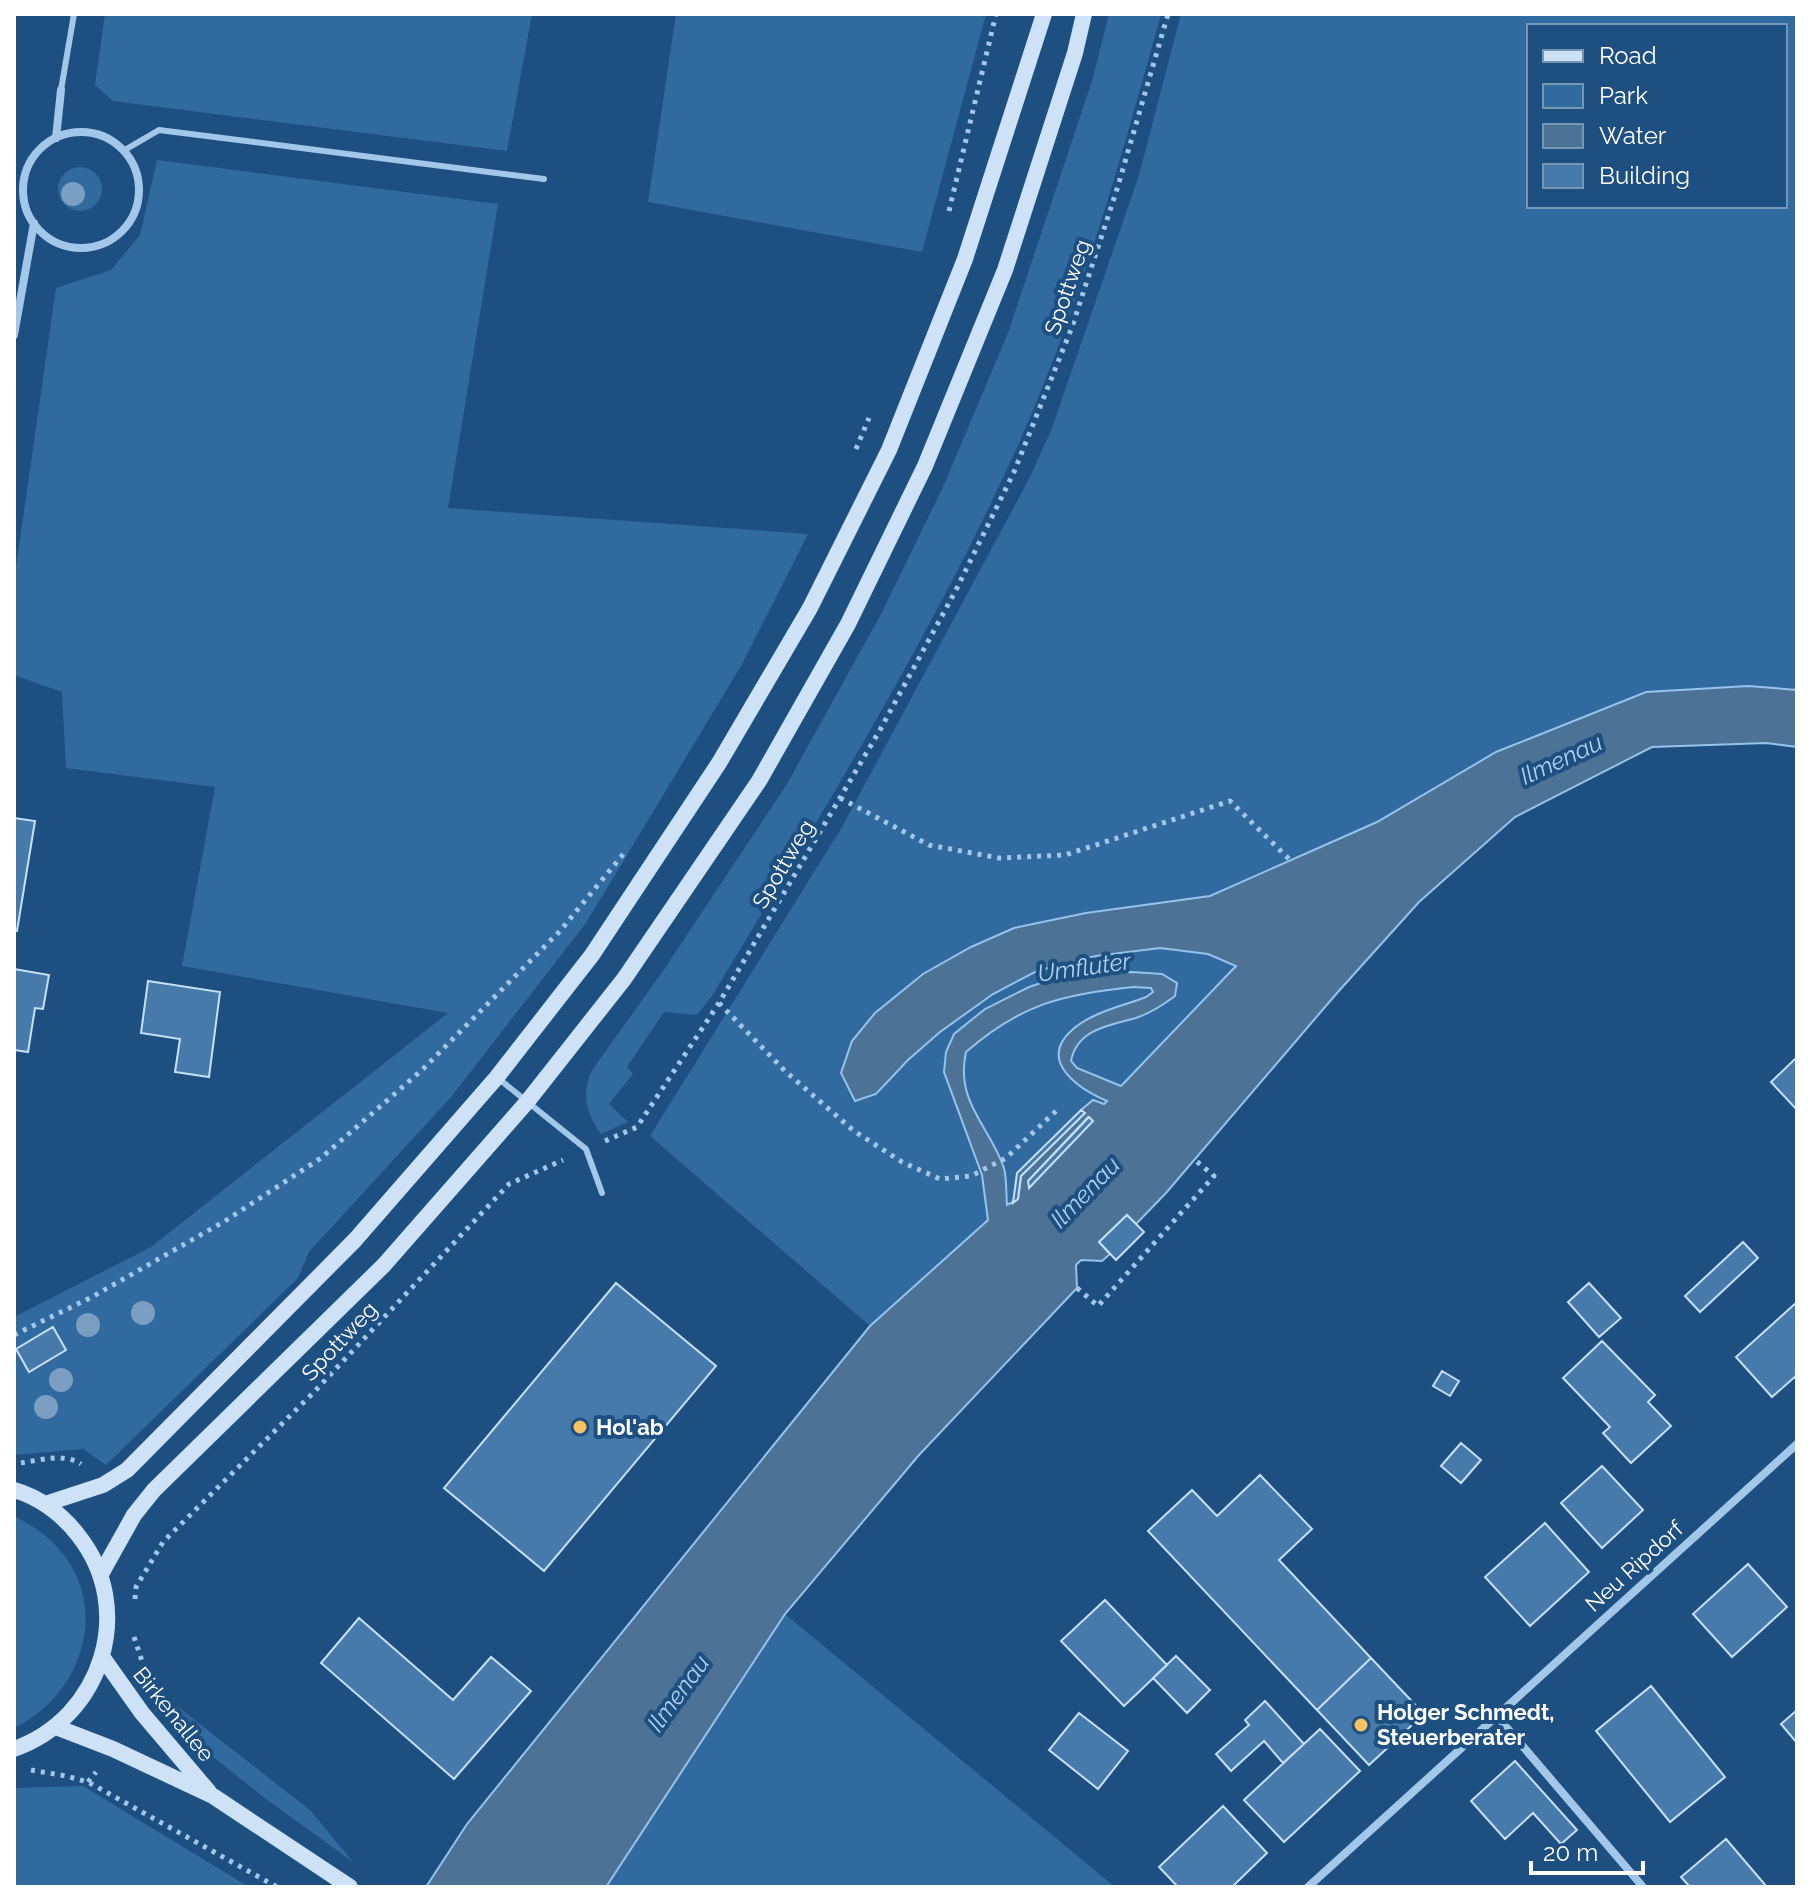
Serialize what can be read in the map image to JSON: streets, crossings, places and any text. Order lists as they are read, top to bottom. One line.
{"streets":{"main road":["Birkenallee"],"street":["Neu Ripdorf"],"path":["Spottweg"]},"water":["Ilmenau","Umfluter"],"places":["Hol'ab","Holger Schmedt, Steuerberater"],"legend":["Road","Park","Water","Building"],"scale_bar":"20 m"}
